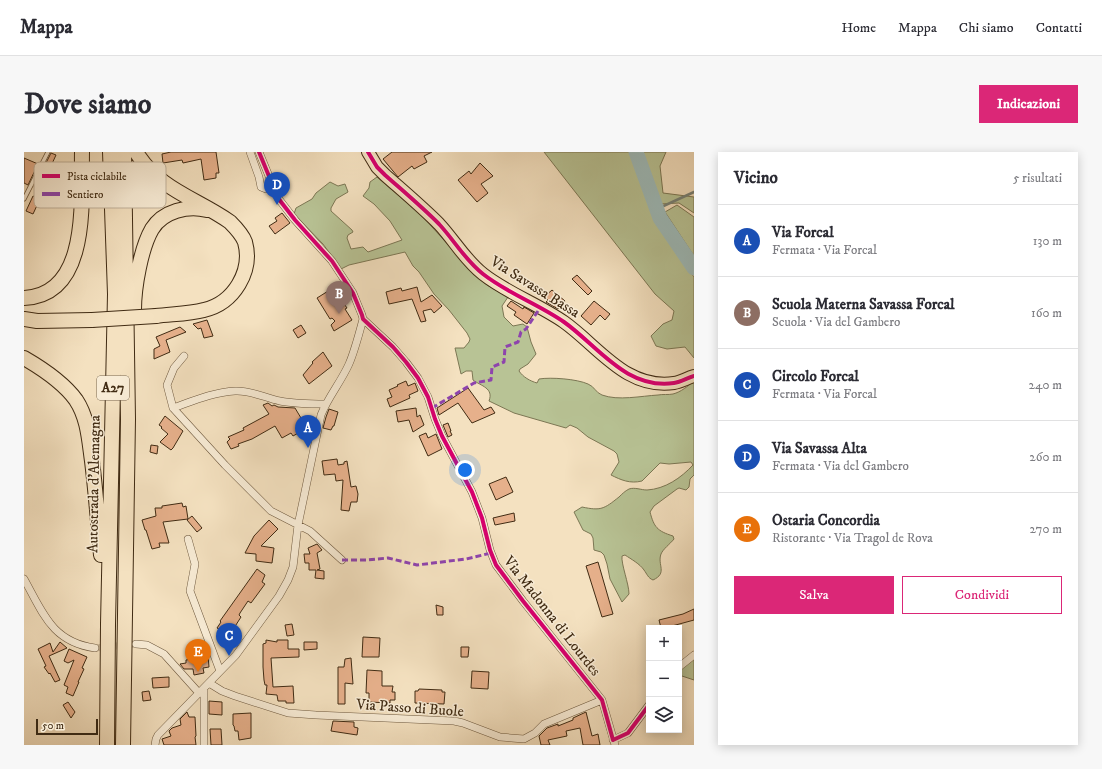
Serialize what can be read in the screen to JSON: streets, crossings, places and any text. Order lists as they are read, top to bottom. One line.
{"streets":{"highway":["A27","Autostrada d'Alemagna"],"main road":["Via Savassa Bassa"],"street":["Via Madonna di Lourdes","Via Passo di Buole"]},"crossings":[["A27","Autostrada d'Alemagna"],["Via Madonna di Lourdes","Via Passo di Buole"]],"legend":["Pista ciclabile","Sentiero"],"scale_bar":"50 m","page":{"header":"Mappa","nav":["Home","Mappa","Chi siamo","Contatti"],"buttons":["Indicazioni",["Salva","Condividi"]],"title":"Dove siamo","heading":["Vicino","5 risultati"],"pins":["D","B","A","C","E"],"list":[{"mark":"A","name":"Via Forcal","note":"Fermata · Via Forcal","value":"130 m"},{"mark":"B","name":"Scuola Materna Savassa Forcal","note":"Scuola · Via del Gambero","value":"160 m"},{"mark":"C","name":"Circolo Forcal","note":"Fermata · Via Forcal","value":"240 m"},{"mark":"D","name":"Via Savassa Alta","note":"Fermata · Via del Gambero","value":"260 m"},{"mark":"E","name":"Ostaria Concordia","note":"Ristorante · Via Tragol de Rova","value":"270 m"}],"map_buttons":["+","−"],"scale":"50 m"}}
